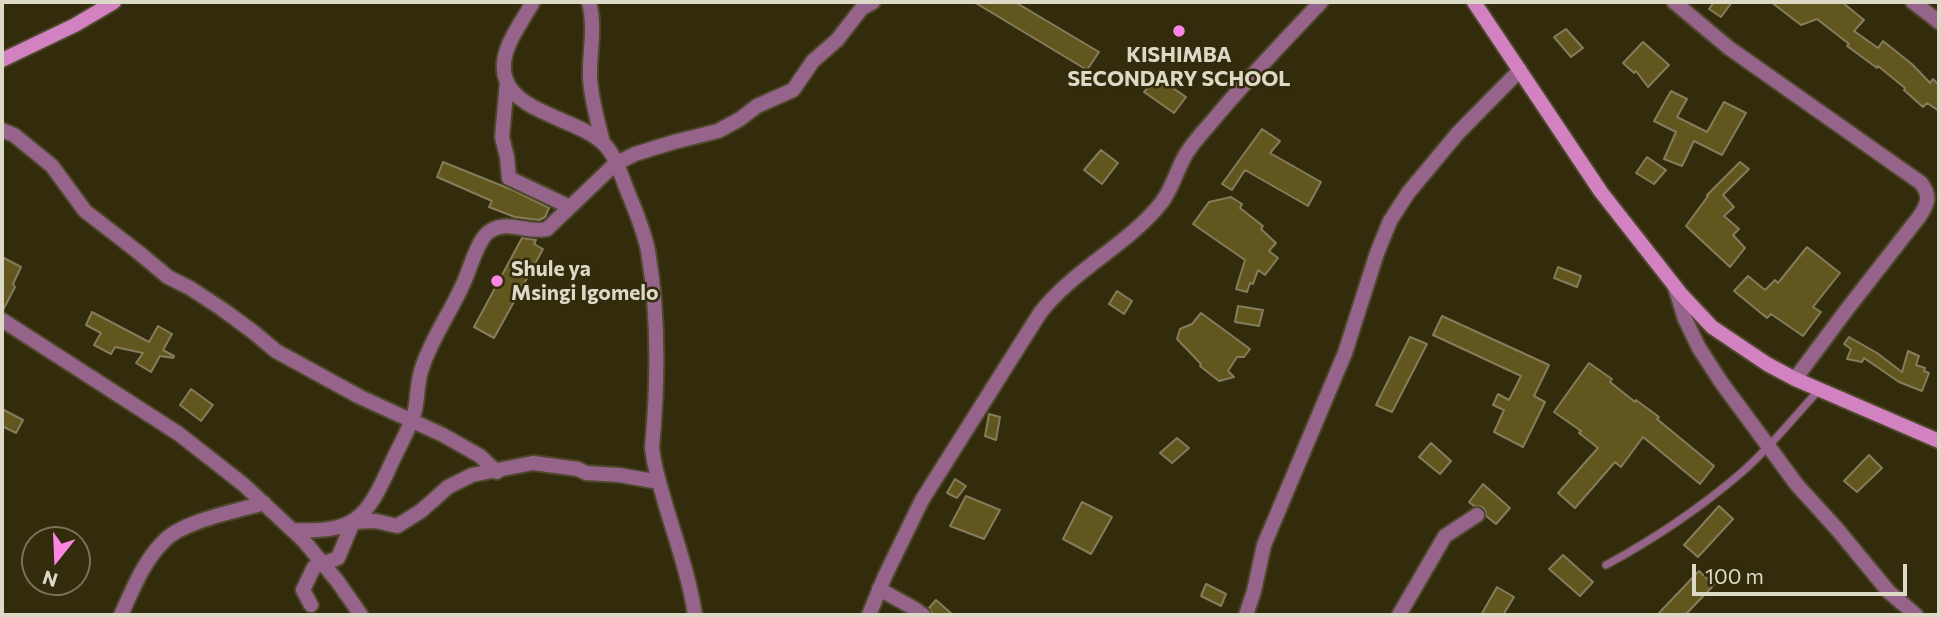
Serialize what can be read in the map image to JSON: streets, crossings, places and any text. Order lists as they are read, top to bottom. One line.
{"places":["KISHIMBA SECONDARY SCHOOL","Shule ya Msingi Igomelo"],"scale_bar":"100 m","north":"bottom"}
